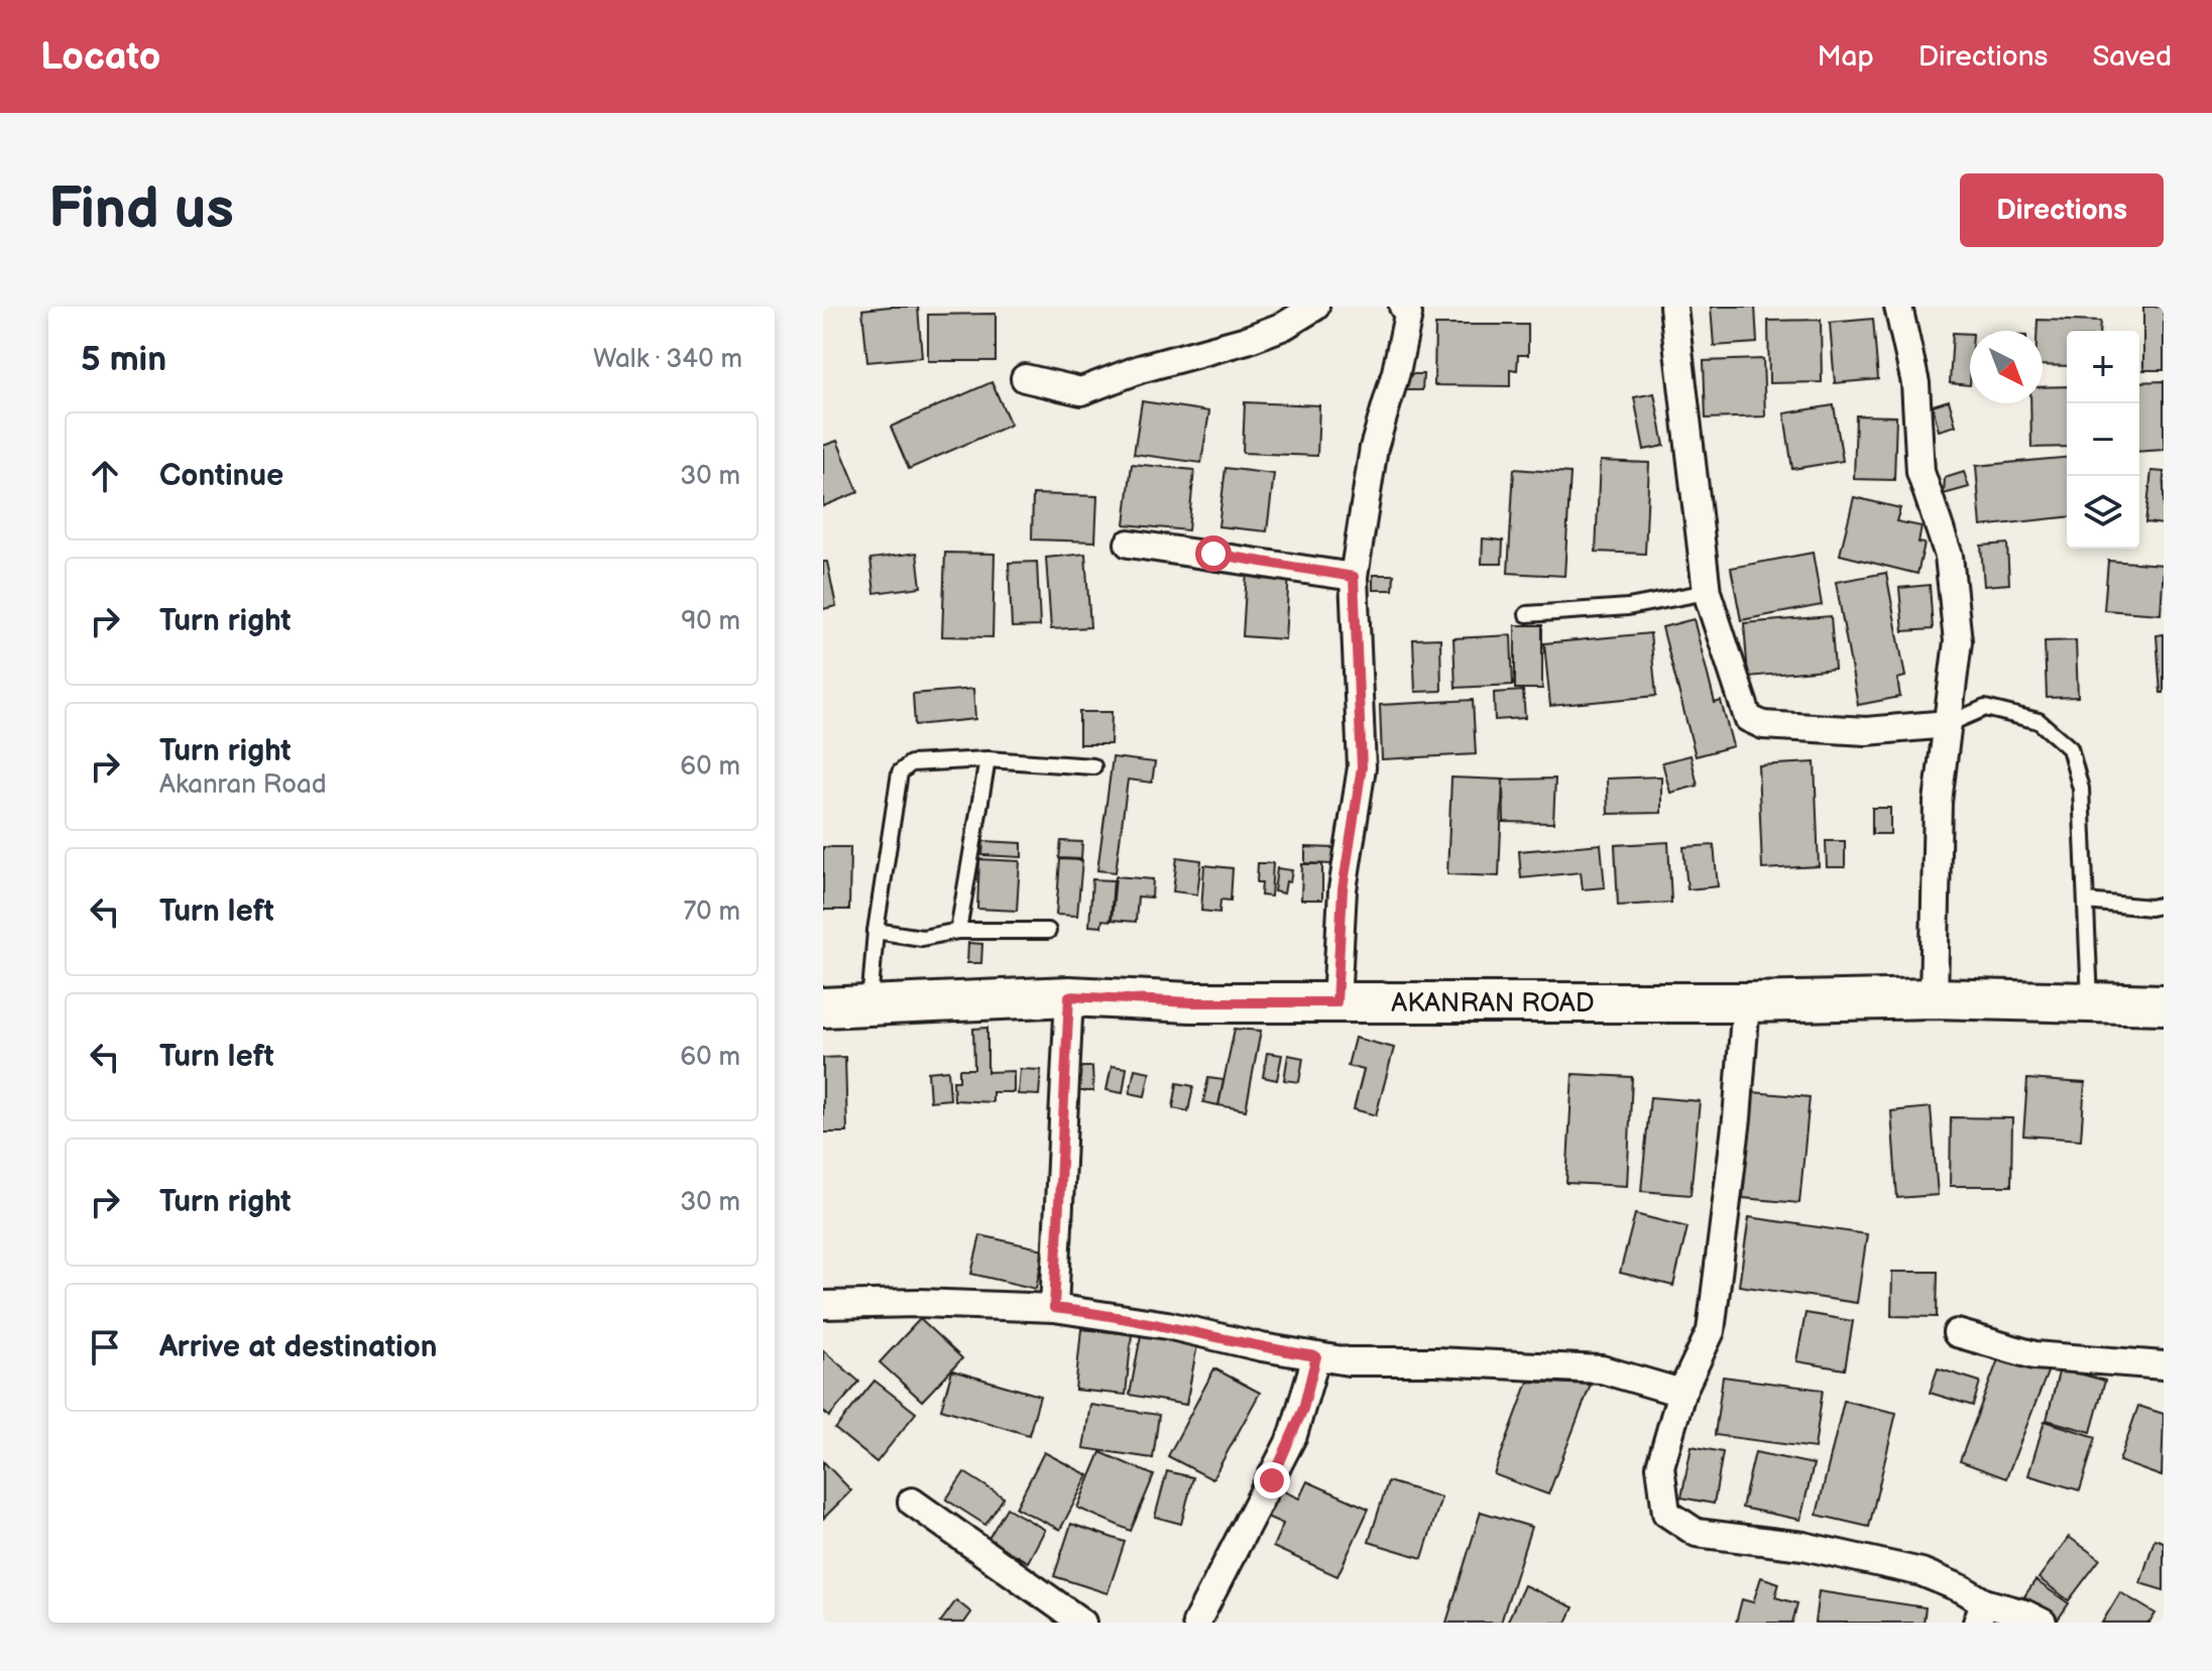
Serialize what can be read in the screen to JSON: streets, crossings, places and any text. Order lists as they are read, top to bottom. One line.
{"streets":{"main road":["AKANRAN ROAD"]},"north":"bottom right","page":{"header":"Locato","nav":["Map","Directions","Saved"],"buttons":"Directions","title":"Find us","heading":["5 min","Walk · 340 m"],"map_buttons":["+","−"],"list":[["Continue","30 m"],["Turn right","90 m"],["Turn right","Akanran Road","60 m"],["Turn left","70 m"],["Turn left","60 m"],["Turn right","30 m"],"Arrive at destination"]}}
